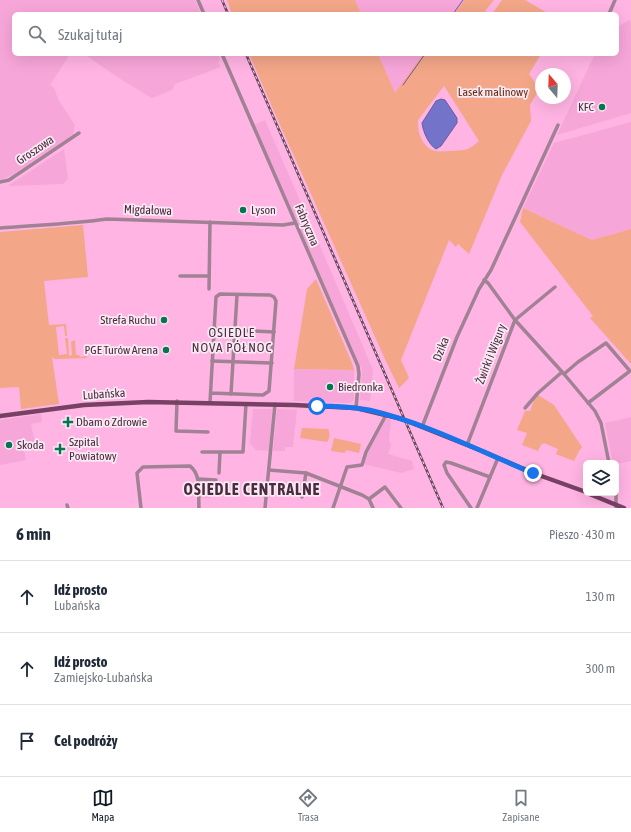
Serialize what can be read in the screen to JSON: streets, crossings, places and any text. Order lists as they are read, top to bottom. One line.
{"streets":{"main road":["Lubańska"],"street":["Groszowa","Migdałowa","Fabryczna","Dzika","Żwirki i Wigury"]},"crossings":[["Migdałowa","Fabryczna"],["Fabryczna","Lubańska"],["Dzika","Lubańska"],["Żwirki i Wigury","Lubańska"]],"districts":["OSIEDLE NOVA PÓŁNOC","OSIEDLE CENTRALNE"],"parks":["Lasek malinowy"],"places":{"other":["KFC","Lyson","Strefa Ruchu","PGE Turów Arena","Biedronka","Skoda"],"health":["Dbam o Zdrowie","Szpital Powiatowy"]},"north":"top","page":{"search":"Szukaj tutaj","heading":["6 min","Pieszo · 430 m"],"list":[["Idź prosto","Lubańska","130 m"],["Idź prosto","Zamiejsko-Lubańska","300 m"],"Cel podróży"],"nav":["Mapa","Trasa","Zapisane"]}}
